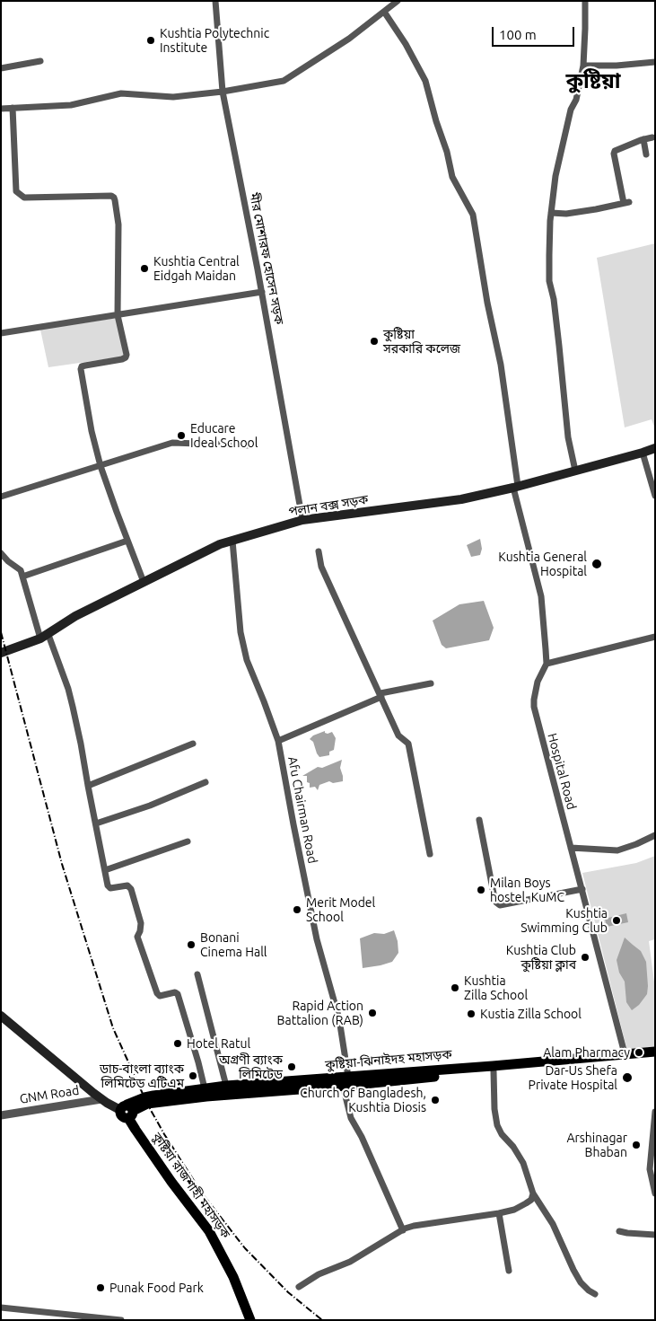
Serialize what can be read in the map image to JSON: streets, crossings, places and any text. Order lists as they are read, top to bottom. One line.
{"streets":{"highway":["কুষ্টিয়া-ঝিনাইদহ মহাসড়ক","কুষ্টিয়া রাজশাহী মহাসড়ক"],"main road":["পলান বক্স সড়ক"],"street":["মীর মোশারফ হোসেন সড়ক","Hospital Road","Afu Chairman Road","GNM Road"]},"crossings":[["মীর মোশারফ হোসেন সড়ক","পলান বক্স সড়ক"],["পলান বক্স সড়ক","Hospital Road"],["পলান বক্স সড়ক","Afu Chairman Road"],["Hospital Road","কুষ্টিয়া-ঝিনাইদহ মহাসড়ক"],["Afu Chairman Road","কুষ্টিয়া-ঝিনাইদহ মহাসড়ক"],["কুষ্টিয়া-ঝিনাইদহ মহাসড়ক","কুষ্টিয়া রাজশাহী মহাসড়ক"]],"districts":["কুষ্টিয়া"],"places":["Kushtia Polytechnic Institute","Kushtia Central Eidgah Maidan","কুষ্টিয়া সরকারি কলেজ","Educare Ideal School","Kushtia General Hospital","Milan Boys hostel, KuMC","Merit Model School","Kushtia Swimming Club","Bonani Cinema Hall","Kushtia Club কুষ্টিয়া ক্লাব","Kushtia Zilla School","Rapid Action Battalion (RAB)","Kustia Zilla School","Hotel Ratul","Alam Pharmacy","অগ্রণী ব্যাংক লিমিটেড","ডাচ-বাংলা ব্যাংক লিমিটেড এটিএম","Dar-Us Shefa Private Hospital","Church of Bangladesh, Kushtia Diosis","Arshinagar Bhaban","Punak Food Park"],"scale_bar":"100 m"}
